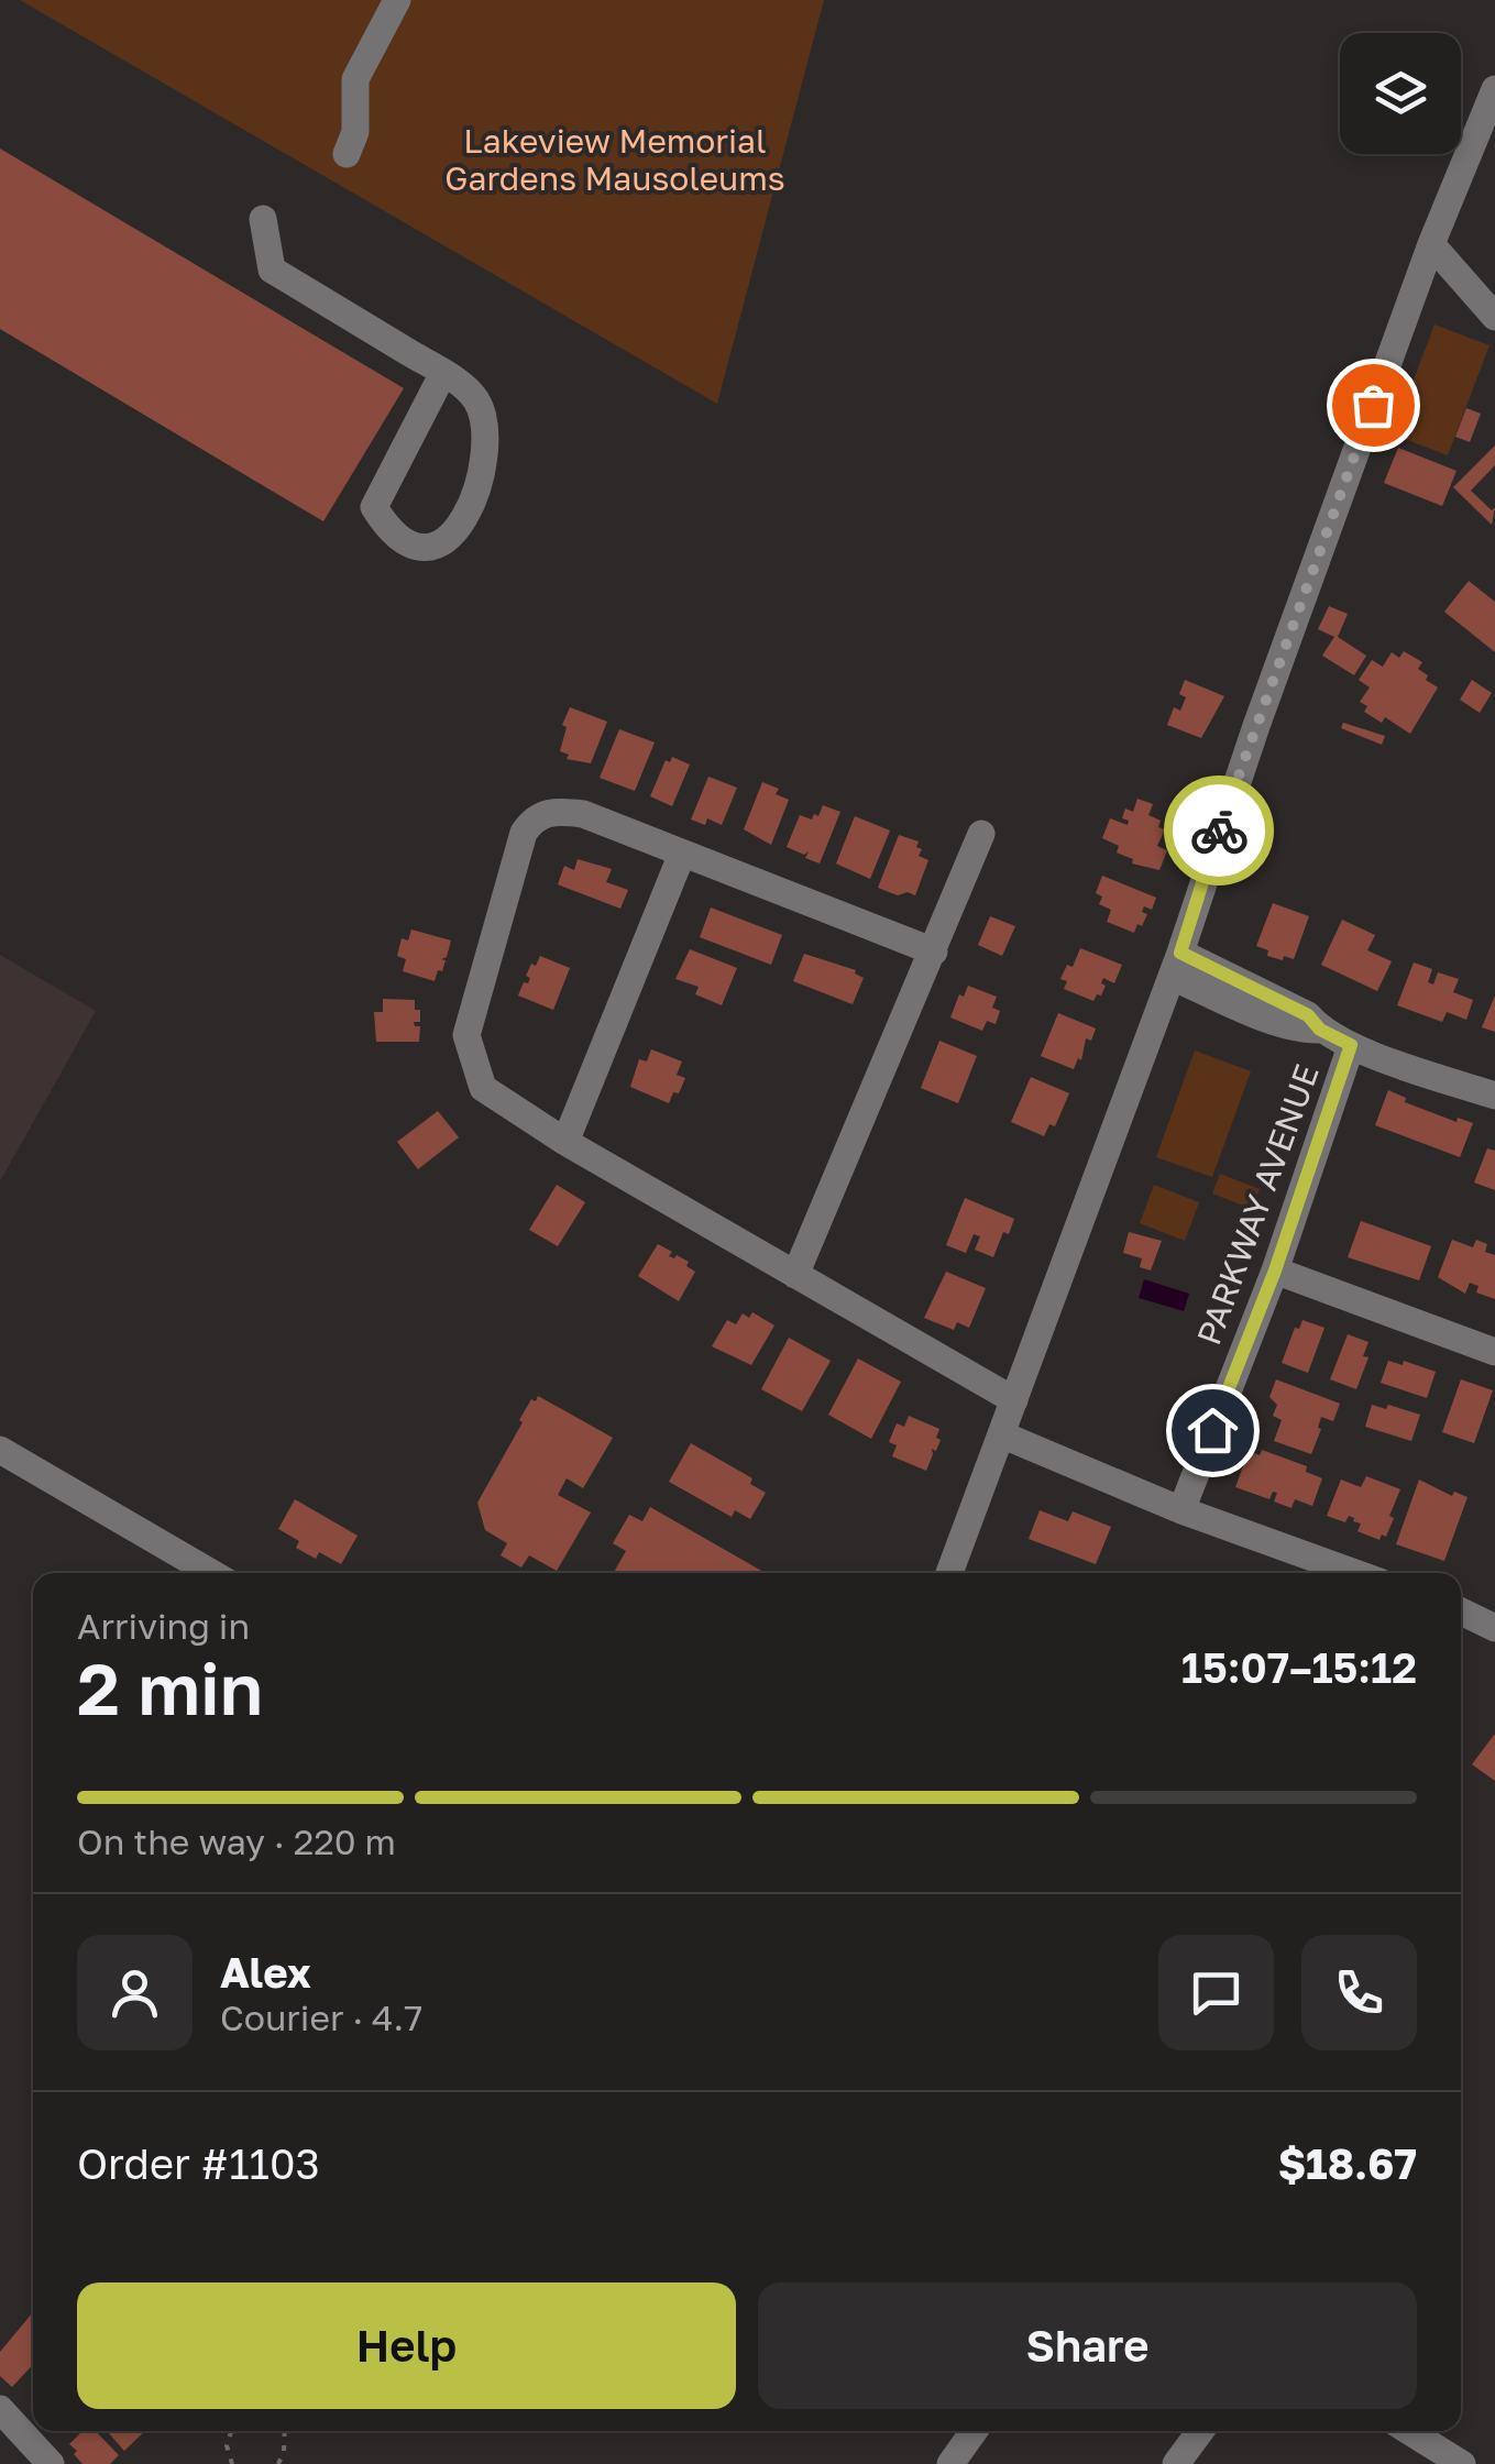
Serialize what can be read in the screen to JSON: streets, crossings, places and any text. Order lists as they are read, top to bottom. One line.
{"streets":{"street":["PARKWAY AVENUE"]},"parks":["Lakeview Memorial Gardens Mausoleums"],"page":{"heading":["2 min","Arriving in","15:07–15:12"],"panel":["Alex","Courier · 4.7","Order #1103","$18.67"],"bar":"On the way · 220 m","buttons":["Help","Share"]}}
